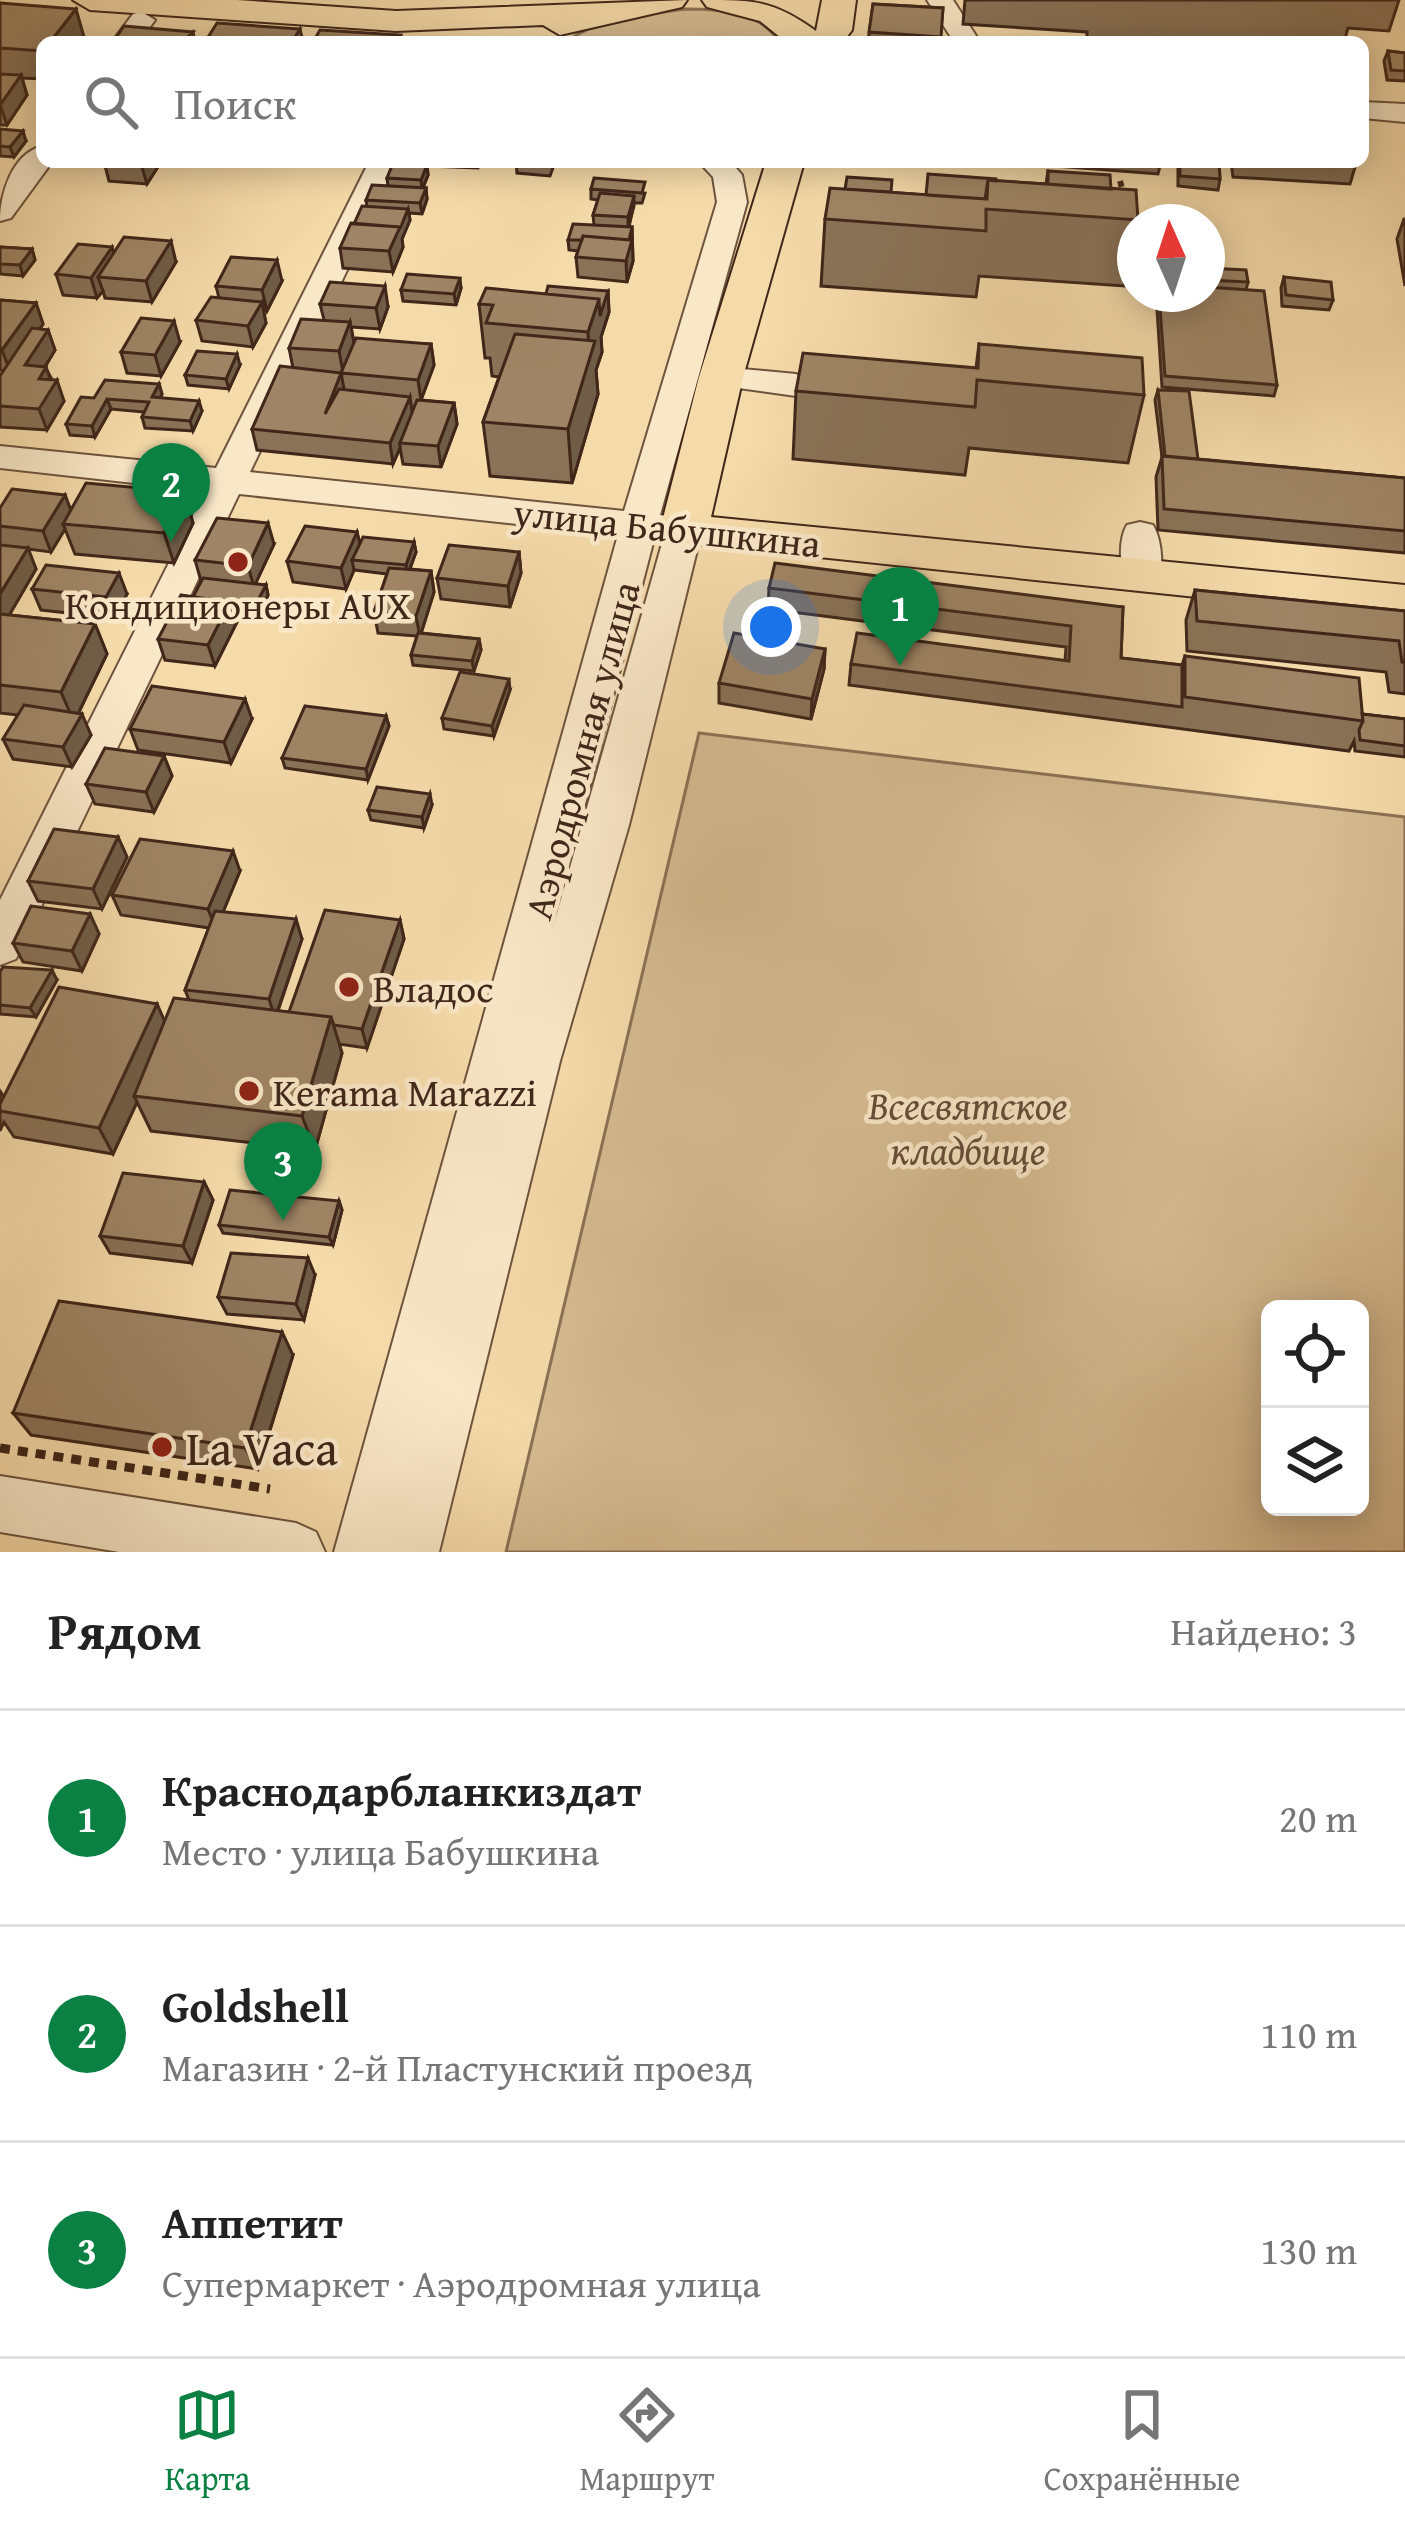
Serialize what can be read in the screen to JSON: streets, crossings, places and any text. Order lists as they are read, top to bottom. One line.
{"streets":{"main road":["улица Бабушкина","Аэродромная улица"]},"crossings":[["улица Бабушкина","Аэродромная улица"]],"parks":["Всесвятское кладбище"],"places":["Кондиционеры AUX","Владос","Kerama Marazzi","La Vaca"],"north":"top","page":{"search":"Поиск","pins":["2","1","3"],"heading":["Рядом","Найдено: 3"],"list":[{"mark":"1","name":"Краснодарбланкиздат","note":"Место · улица Бабушкина","value":"20 m"},{"mark":"2","name":"Goldshell","note":"Магазин · 2-й Пластунский проезд","value":"110 m"},{"mark":"3","name":"Аппетит","note":"Супермаркет · Аэродромная улица","value":"130 m"}],"nav":["Карта","Маршрут","Сохранённые"]}}
